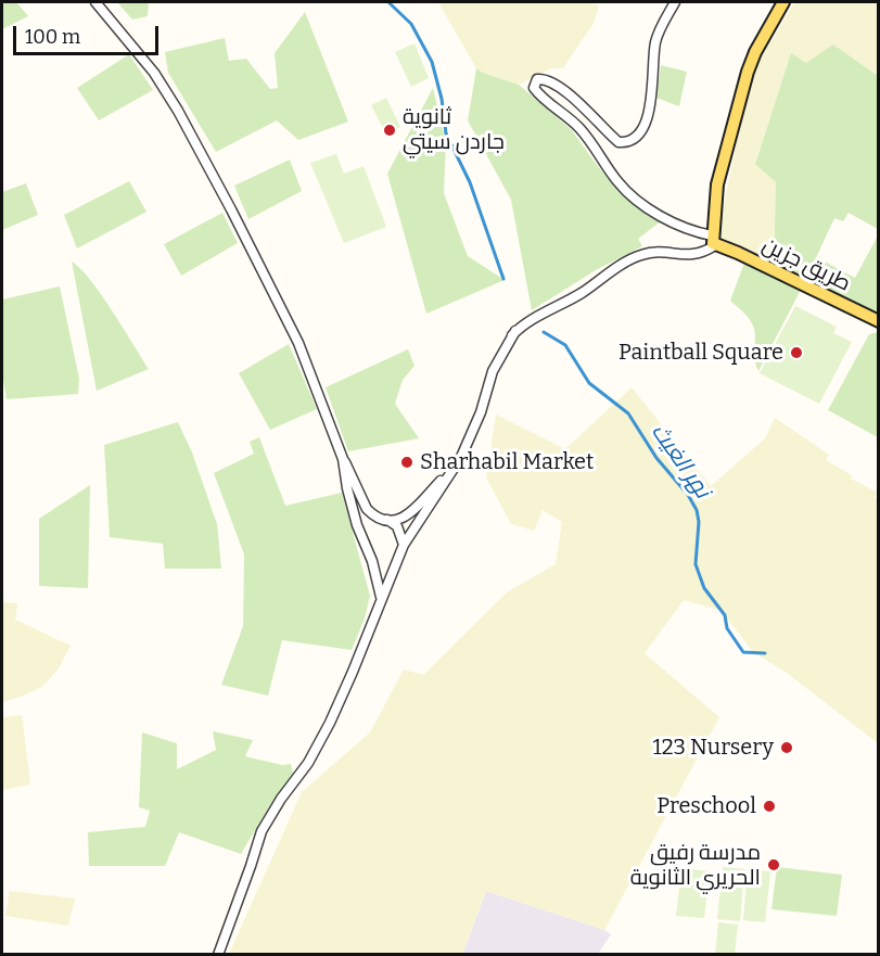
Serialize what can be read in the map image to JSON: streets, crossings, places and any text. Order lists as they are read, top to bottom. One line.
{"streets":{"main road":["طريق جزين"]},"water":["نهر الغيث"],"places":["ثانوية جاردن سيتي","Paintball Square","Sharhabil Market","123 Nursery","Preschool","مدرسة رفيق الحريري الثانوية"],"scale_bar":"100 m"}
